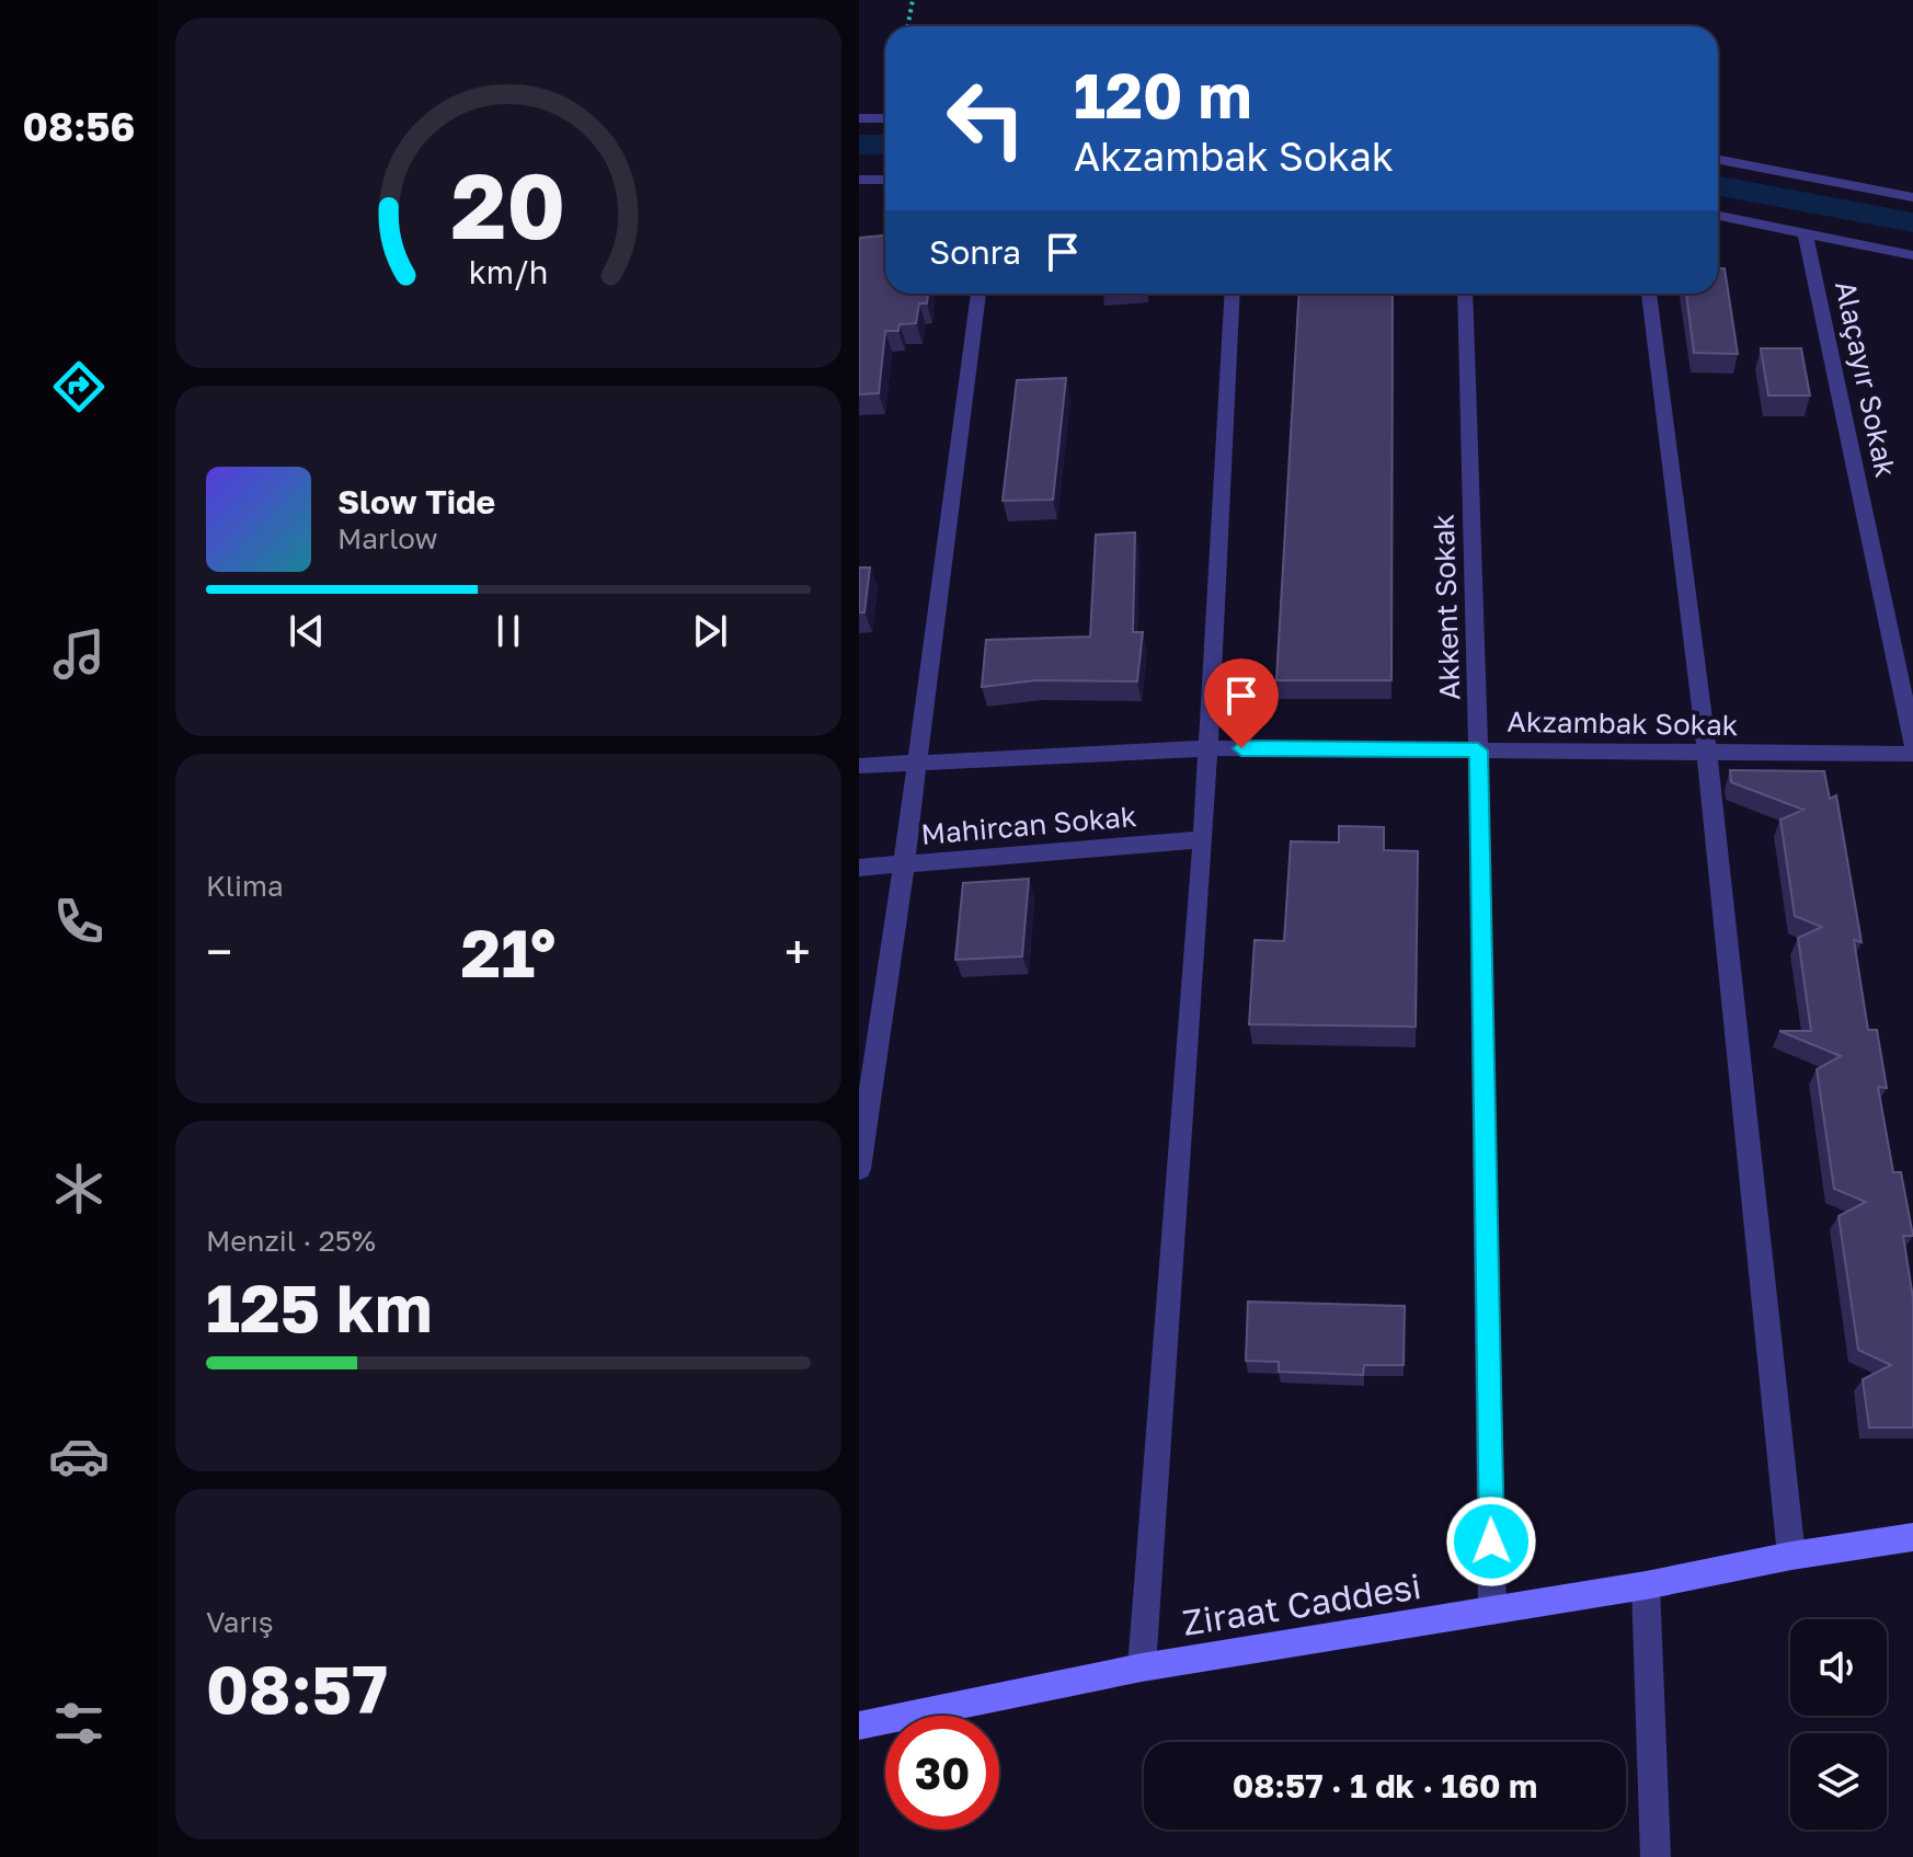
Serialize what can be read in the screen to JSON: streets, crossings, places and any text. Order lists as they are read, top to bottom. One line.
{"streets":{"street":["Alaçayır Sokak","Akkent Sokak","Akzambak Sokak","Mahircan Sokak","Ziraat Caddesi"]},"crossings":[["Akkent Sokak","Akzambak Sokak"],["Akkent Sokak","Ziraat Caddesi"]],"page":{"tabs":"08:56","turn":["120 m","Akzambak Sokak"],"then":"Sonra","song":["Slow Tide","Marlow"],"tile":["Klima",["Menzil · 25%","125 km"],["Varış","08:57"]],"heat":["−","21°","+"],"limit":"30","trip":"08:57 · 1 dk · 160 m","gauge":["20","km/h"]}}
